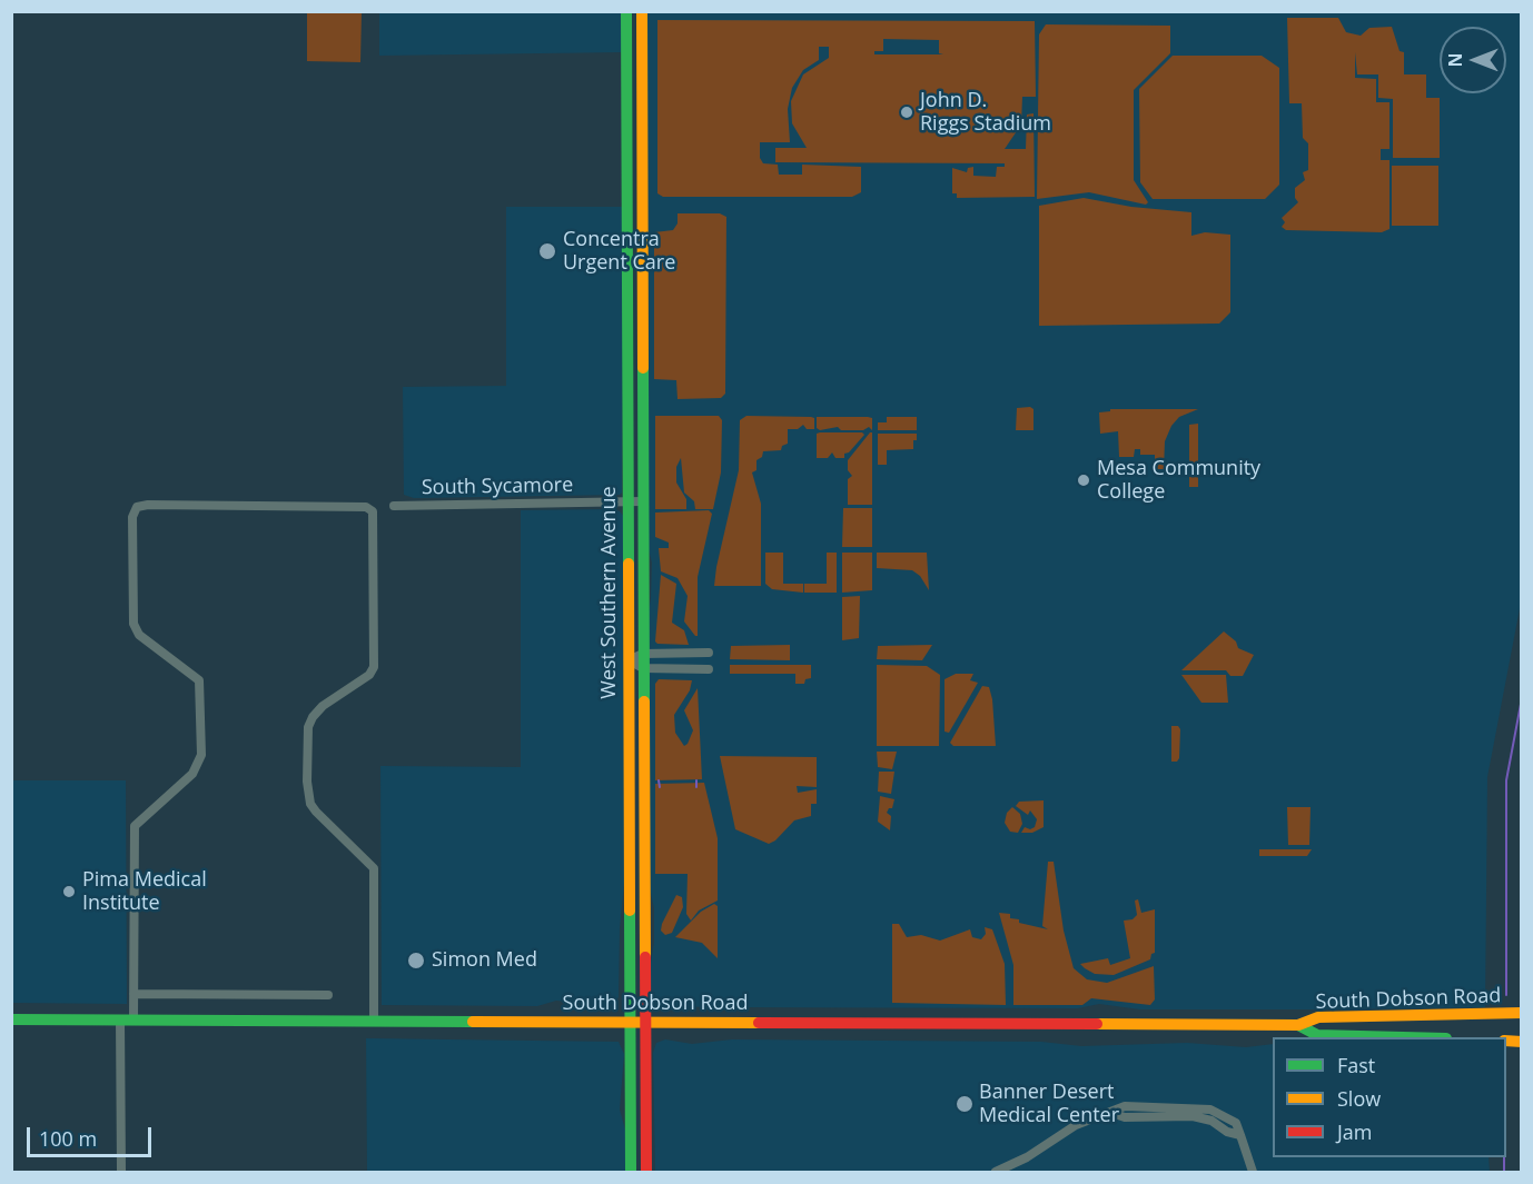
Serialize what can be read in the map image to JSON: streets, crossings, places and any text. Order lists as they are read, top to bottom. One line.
{"streets":{"main road":["West Southern Avenue","South Dobson Road"],"street":["South Sycamore"]},"crossings":[["South Sycamore","West Southern Avenue"],["West Southern Avenue","South Dobson Road"]],"places":["John D. Riggs Stadium","Concentra Urgent Care","Mesa Community College","Pima Medical Institute","Simon Med","Banner Desert Medical Center"],"legend":["Fast","Slow","Jam"],"scale_bar":"100 m","north":"left"}
